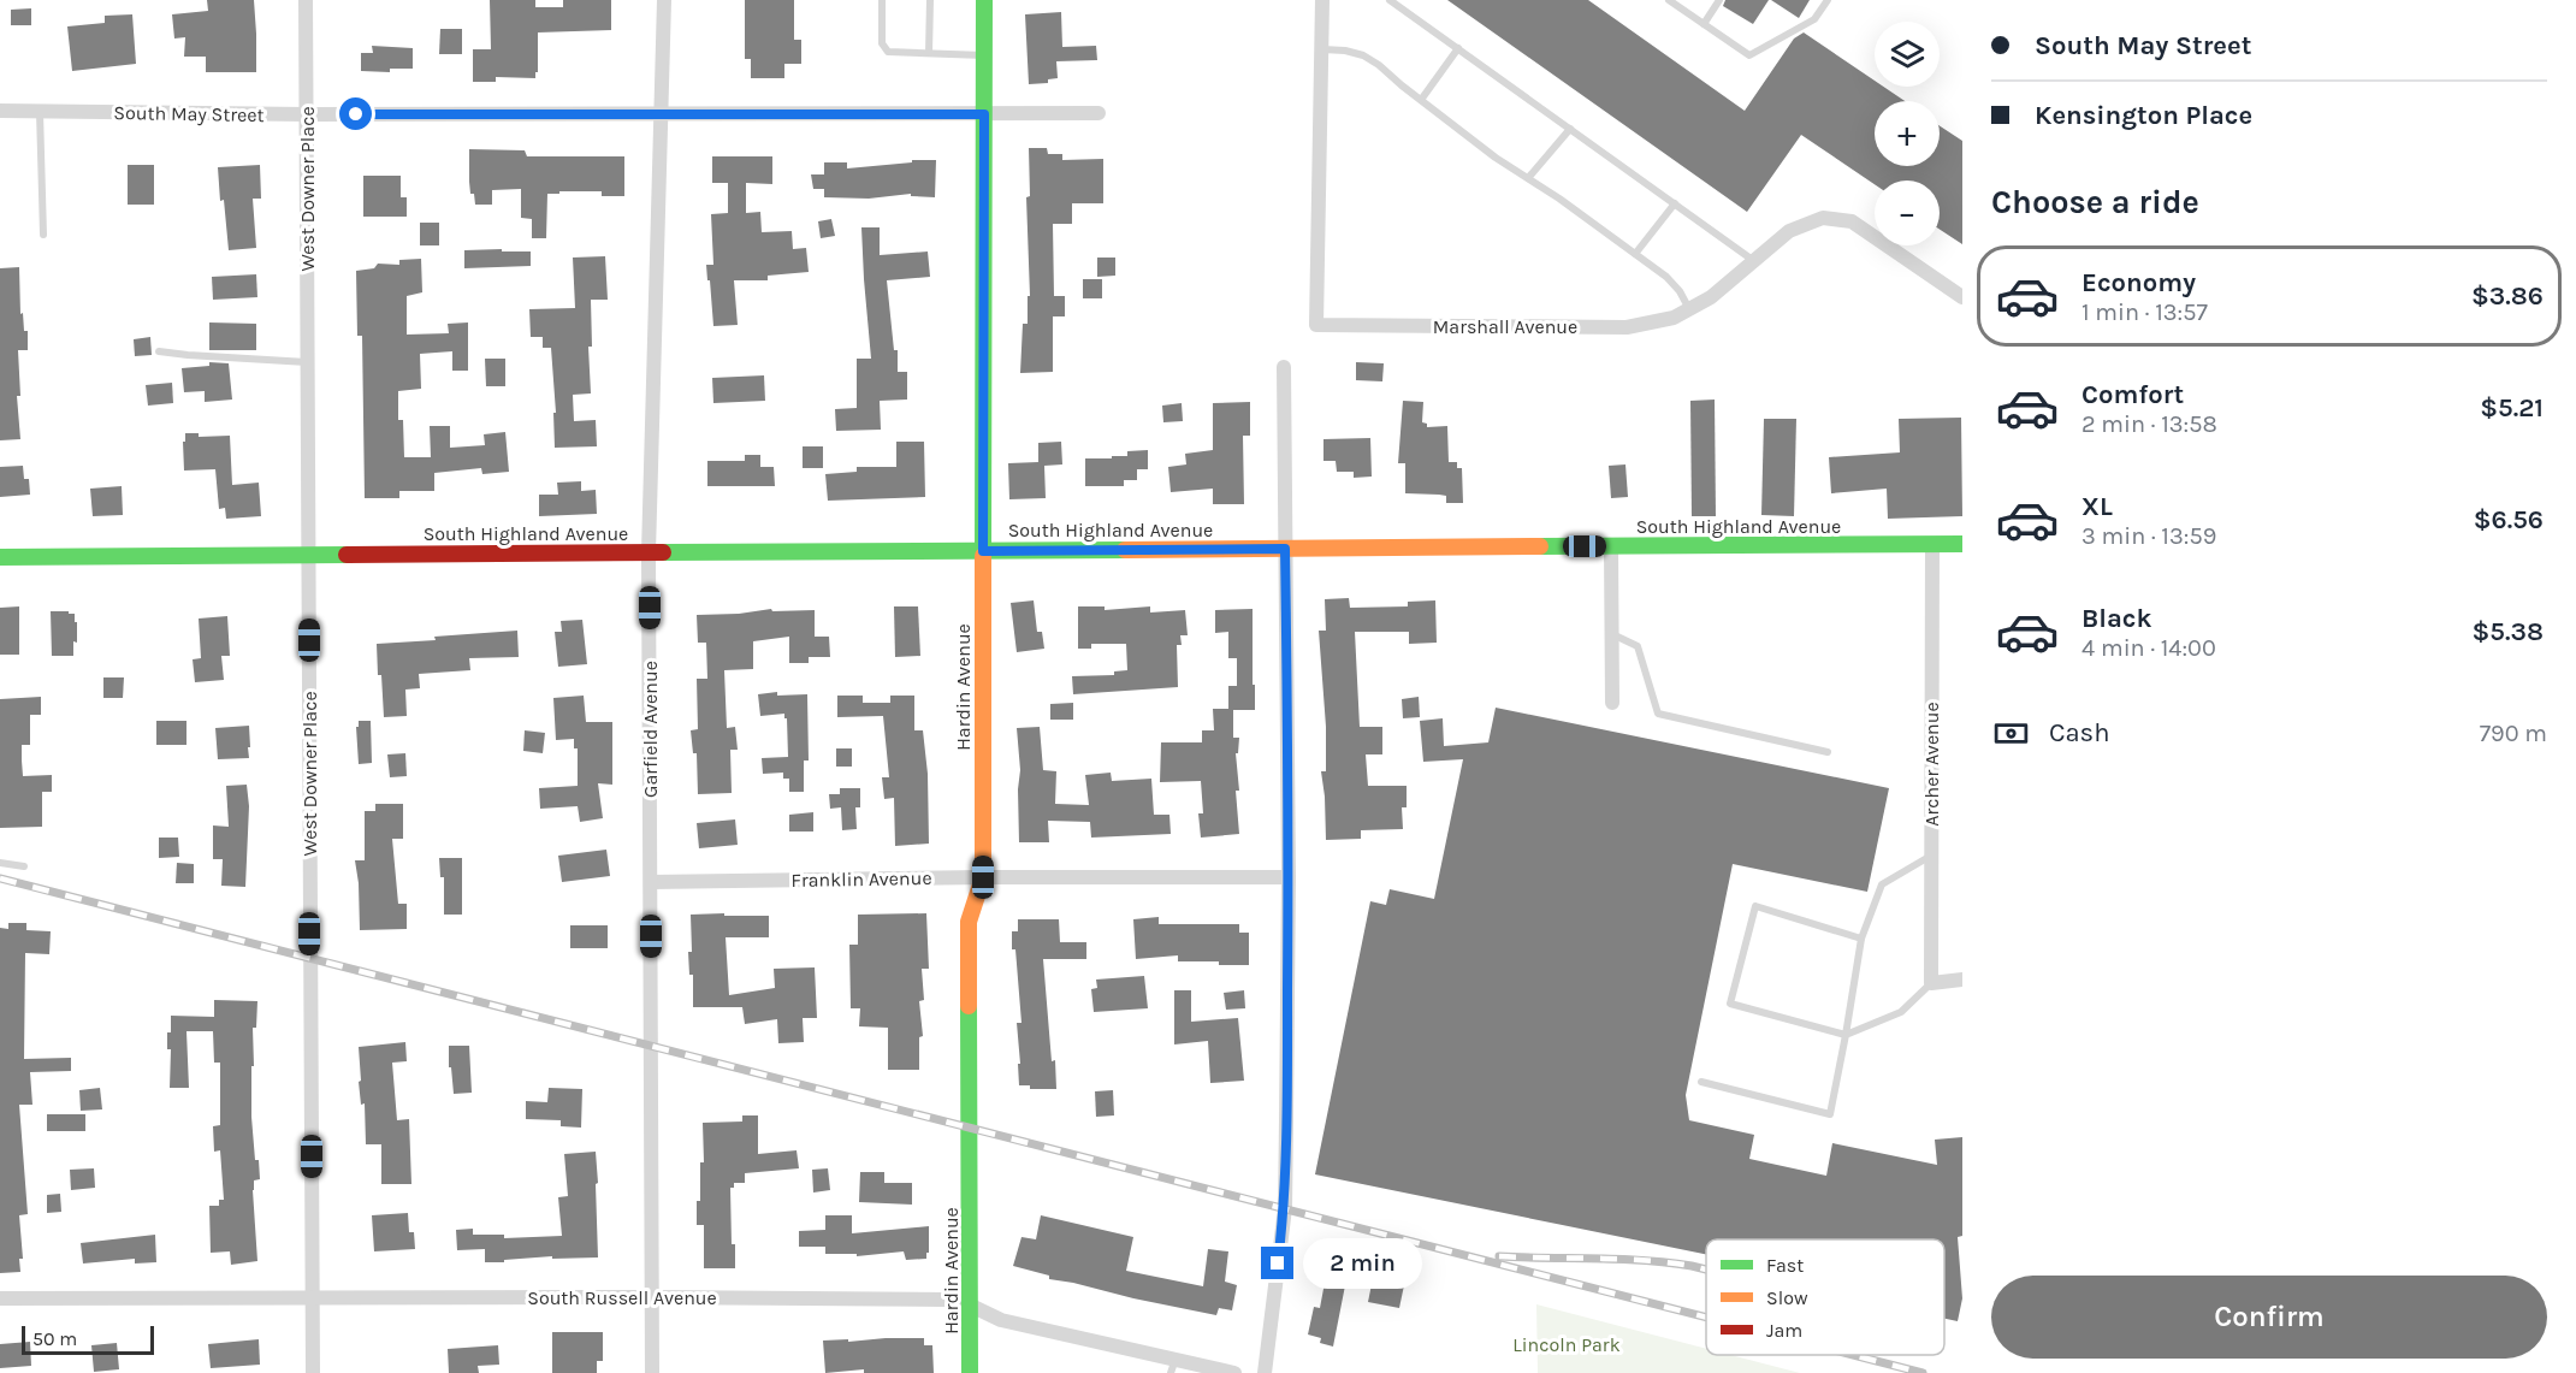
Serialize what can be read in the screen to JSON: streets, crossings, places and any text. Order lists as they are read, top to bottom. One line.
{"streets":{"street":["South May Street","West Downer Place","Marshall Avenue","South Highland Avenue","Hardin Avenue","Garfield Avenue","Archer Avenue","Franklin Avenue","South Russell Avenue"]},"crossings":[["South May Street","West Downer Place"],["South May Street","Hardin Avenue"],["South May Street","Garfield Avenue"],["West Downer Place","South Highland Avenue"],["West Downer Place","South Russell Avenue"],["South Highland Avenue","Hardin Avenue"],["South Highland Avenue","Garfield Avenue"],["South Highland Avenue","Archer Avenue"],["Hardin Avenue","Franklin Avenue"],["Hardin Avenue","South Russell Avenue"],["Garfield Avenue","Franklin Avenue"],["Garfield Avenue","South Russell Avenue"]],"parks":["Lincoln Park"],"legend":["Fast","Slow","Jam"],"scale_bar":"50 m","page":{"banner":["South May Street","Kensington Place"],"map_buttons":["+","−"],"heading":"Choose a ride","list":[{"name":"Economy","note":"1 min · 13:57","value":"$3.86"},{"name":"Comfort","note":"2 min · 13:58","value":"$5.21"},{"name":"XL","note":"3 min · 13:59","value":"$6.56"},{"name":"Black","note":"4 min · 14:00","value":"$5.38"}],"pay":["Cash","790 m"],"bubble":"2 min","buttons":"Confirm","scale":"50 m"}}
